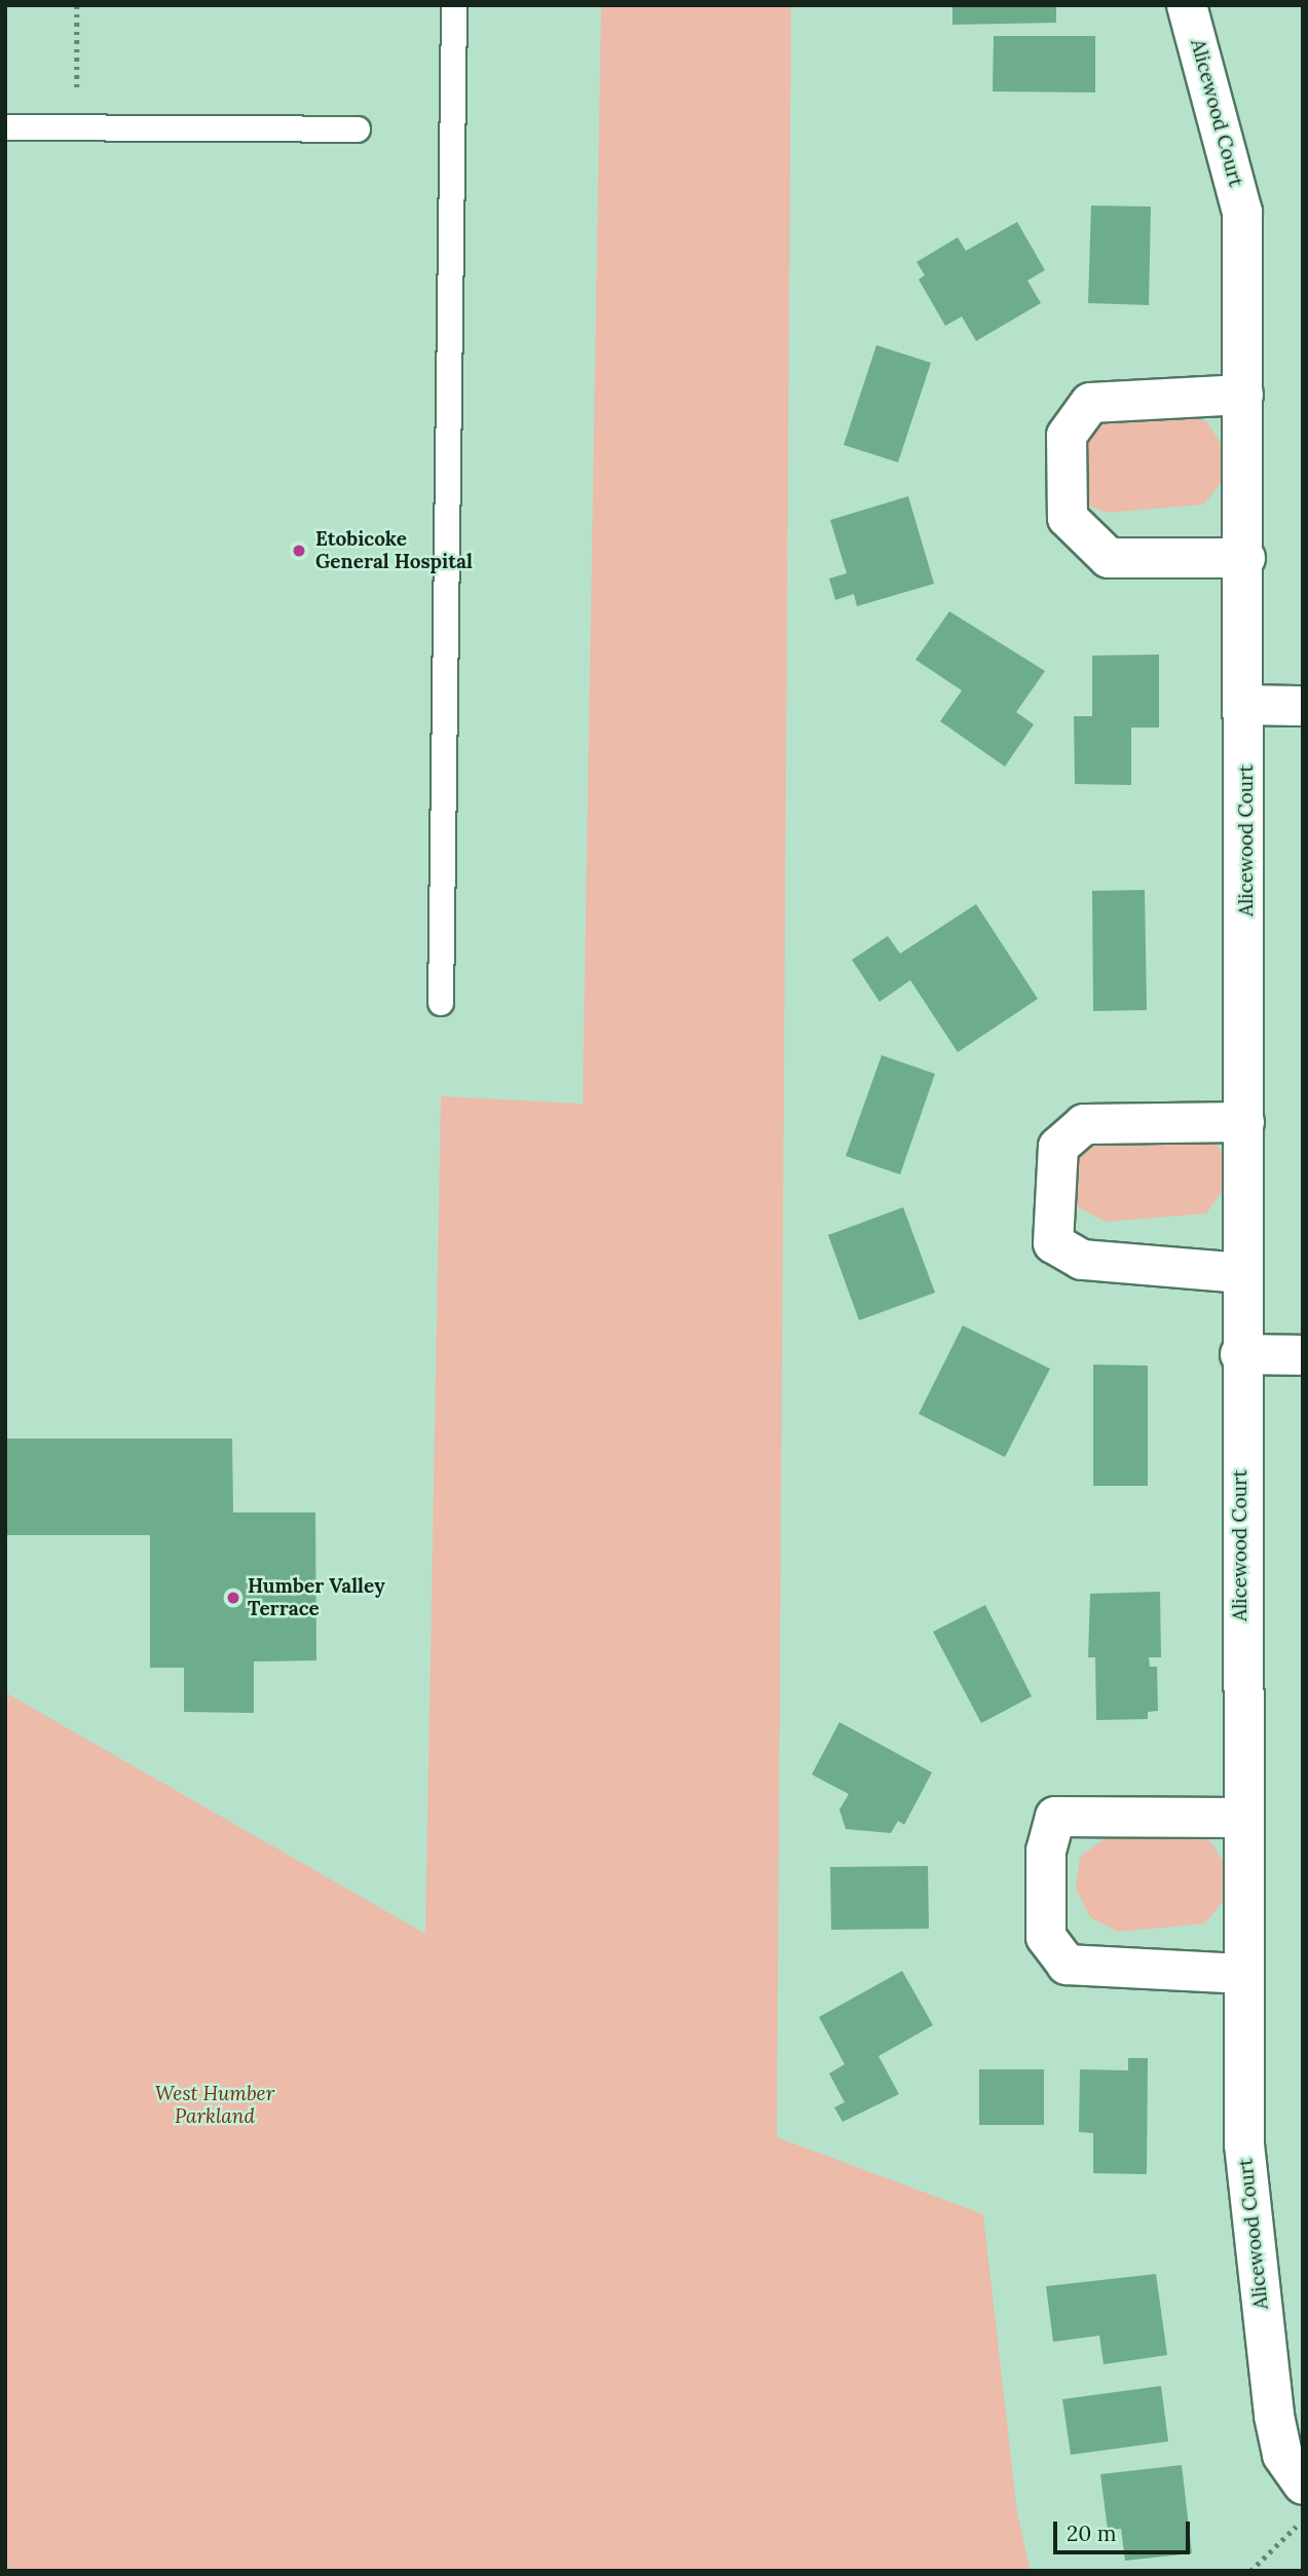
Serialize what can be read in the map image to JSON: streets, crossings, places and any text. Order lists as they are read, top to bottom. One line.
{"streets":{"street":["Alicewood Court"]},"parks":["West Humber Parkland"],"places":["Etobicoke General Hospital","Humber Valley Terrace"],"scale_bar":"20 m"}
